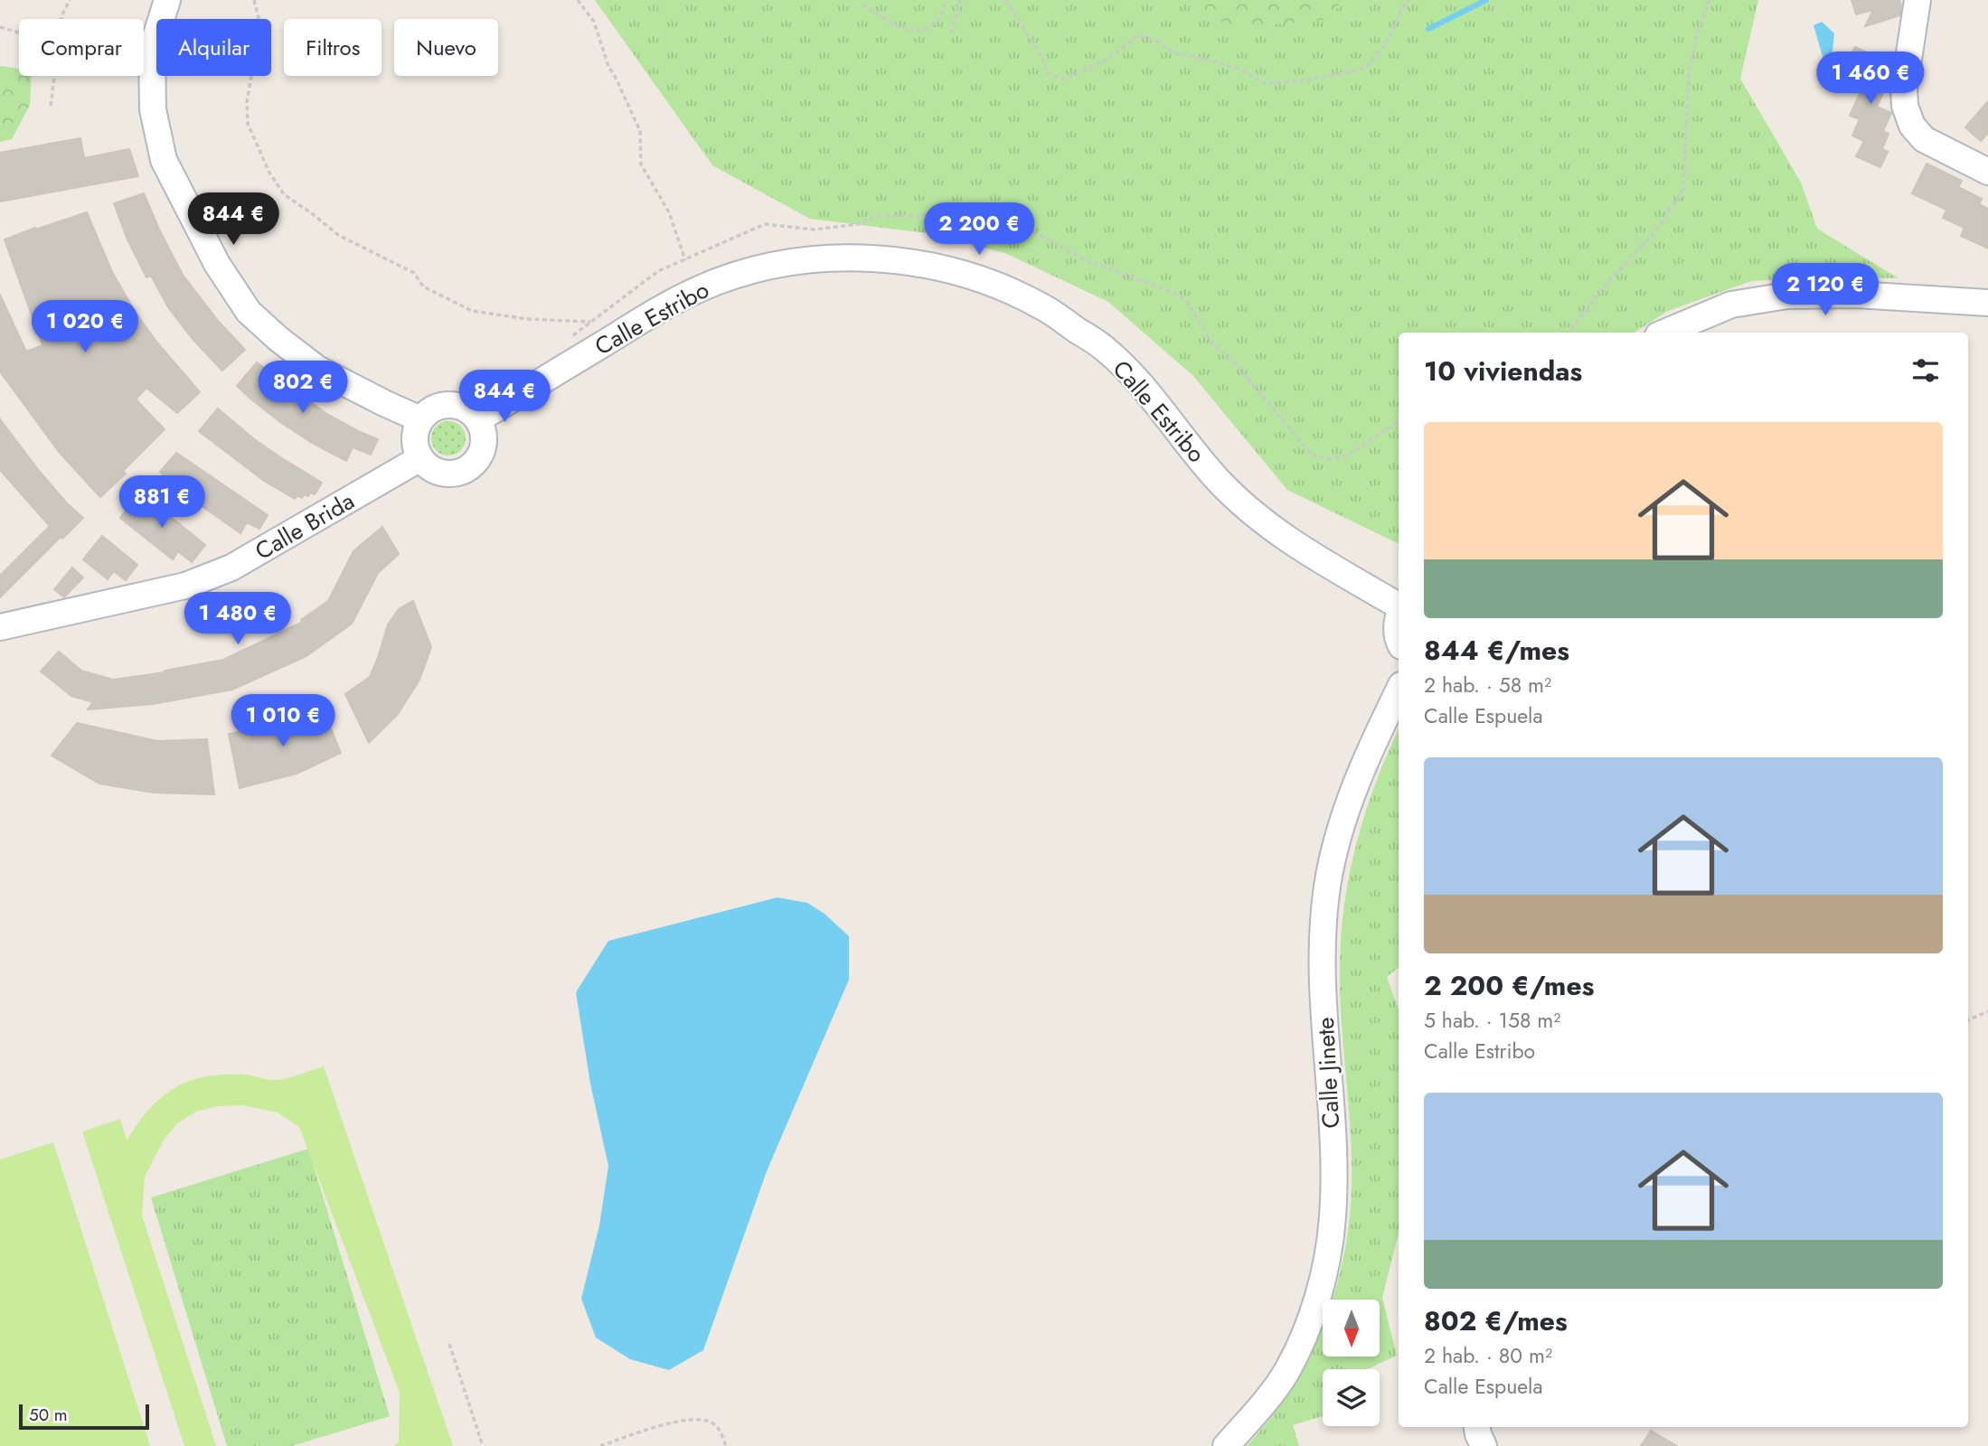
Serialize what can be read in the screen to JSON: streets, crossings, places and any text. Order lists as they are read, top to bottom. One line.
{"streets":{"street":["Calle Estribo","Calle Brida","Calle Jinete"]},"crossings":[["Calle Estribo","Calle Brida"]],"scale_bar":"50 m","north":"bottom","page":{"chip":["Comprar","Alquilar","Filtros","Nuevo"],"price":["1 460 €","844 €","2 200 €","2 120 €","1 020 €","802 €","844 €","881 €","1 480 €","1 010 €"],"heading":"10 viviendas","list":[{"name":"844 €/mes","note":"2 hab. · 58 m² · Calle Espuela"},{"name":"2 200 €/mes","note":"5 hab. · 158 m² · Calle Estribo"},{"name":"802 €/mes","note":"2 hab. · 80 m² · Calle Espuela"}],"scale":"50 m"}}
